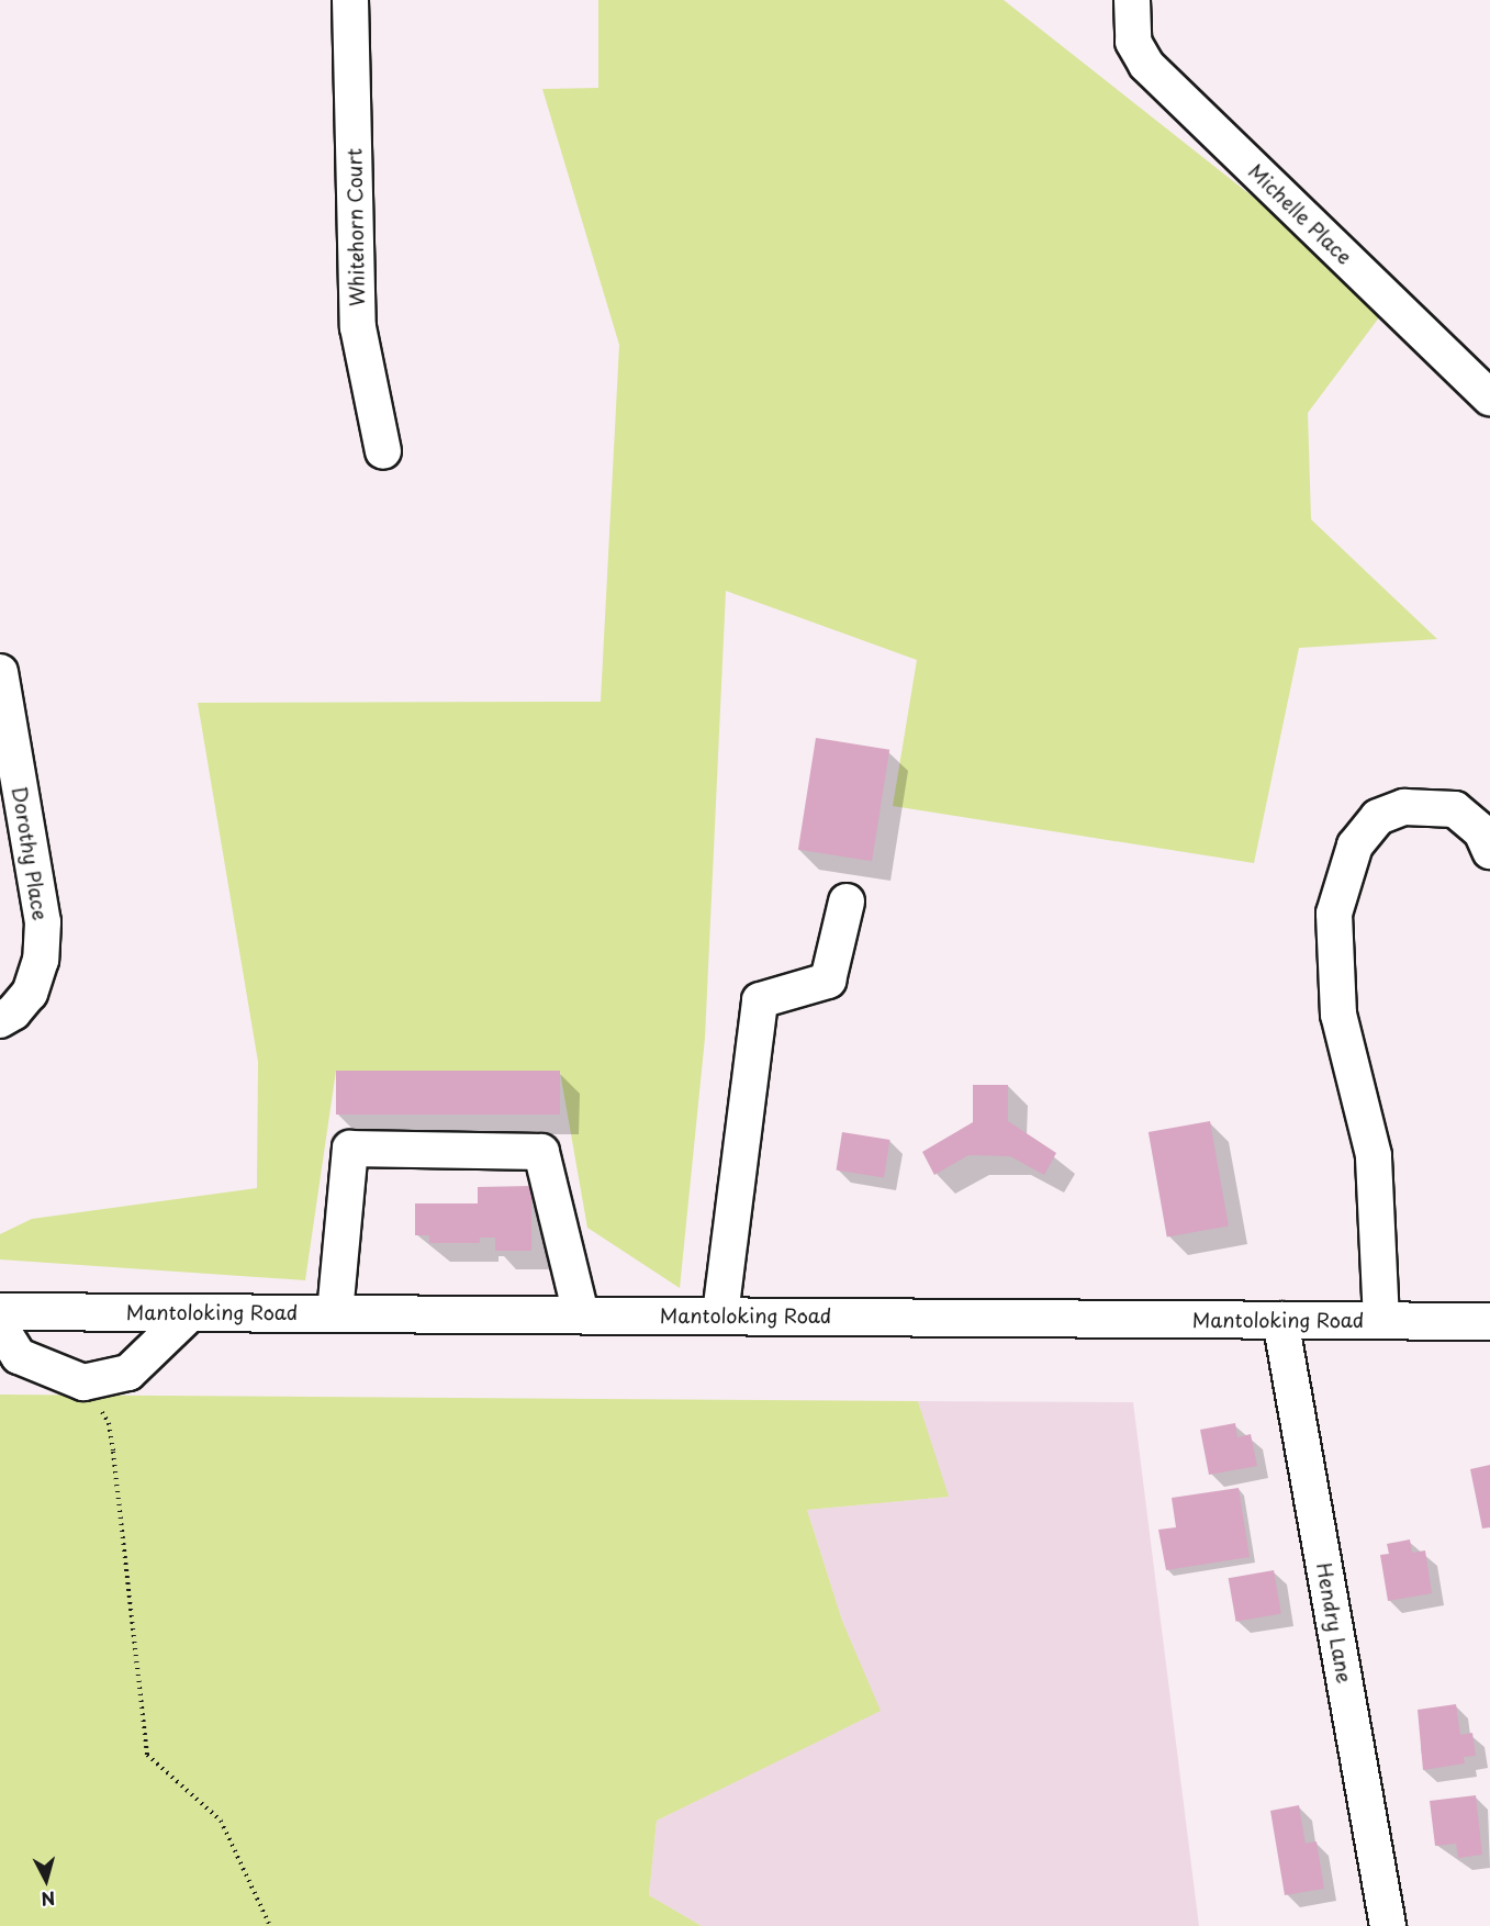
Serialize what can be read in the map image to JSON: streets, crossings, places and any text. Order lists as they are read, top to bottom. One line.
{"streets":{"main road":["Mantoloking Road"],"street":["Michelle Place","Whitehorn Court","Dorothy Place","Hendry Lane"]},"crossings":[["Mantoloking Road","Hendry Lane"]],"north":"bottom"}
